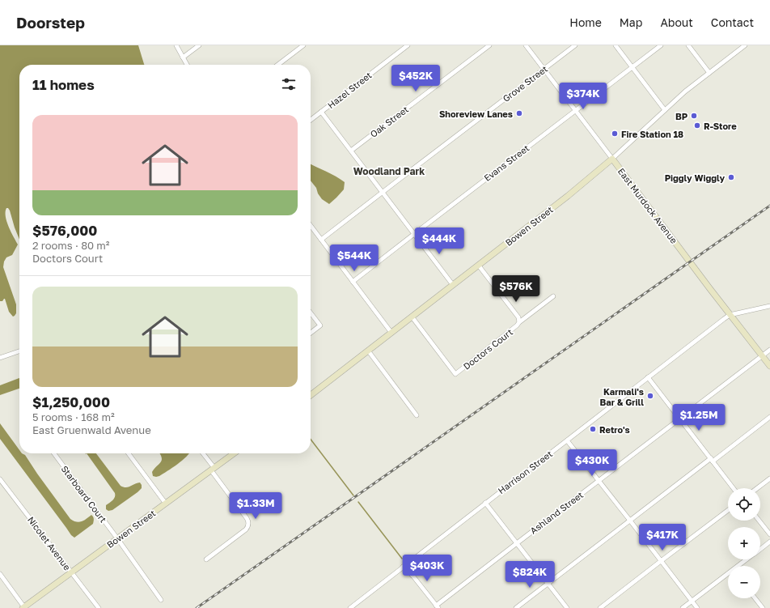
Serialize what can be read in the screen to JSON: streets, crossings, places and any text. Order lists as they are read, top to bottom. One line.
{"streets":{"main road":["East Murdock Avenue","Bowen Street"],"street":["Grove Street","Hazel Street","Oak Street","Evans Street","Doctors Court","Harrison Street","Starboard Court","Ashland Street","Nicolet Avenue"]},"crossings":[["Grove Street","East Murdock Avenue"],["Evans Street","East Murdock Avenue"],["East Murdock Avenue","Bowen Street"],["East Murdock Avenue","Harrison Street"],["East Murdock Avenue","Ashland Street"],["Bowen Street","Doctors Court"],["Bowen Street","Starboard Court"],["Bowen Street","Nicolet Avenue"]],"districts":["Woodland Park"],"places":["Shoreview Lanes","BP","R-Store","Fire Station 18","Piggly Wiggly","Karmali's Bar & Grill","Retro's"],"page":{"header":"Doorstep","nav":["Home","Map","About","Contact"],"price":["$452K","$374K","$444K","$544K","$576K","$1.25M","$430K","$1.33M","$417K","$403K","$824K"],"heading":"11 homes","list":[{"name":"$576,000","note":"2 rooms · 80 m² · Doctors Court"},{"name":"$1,250,000","note":"5 rooms · 168 m² · East Gruenwald Avenue"}],"map_buttons":["+","−"]}}
